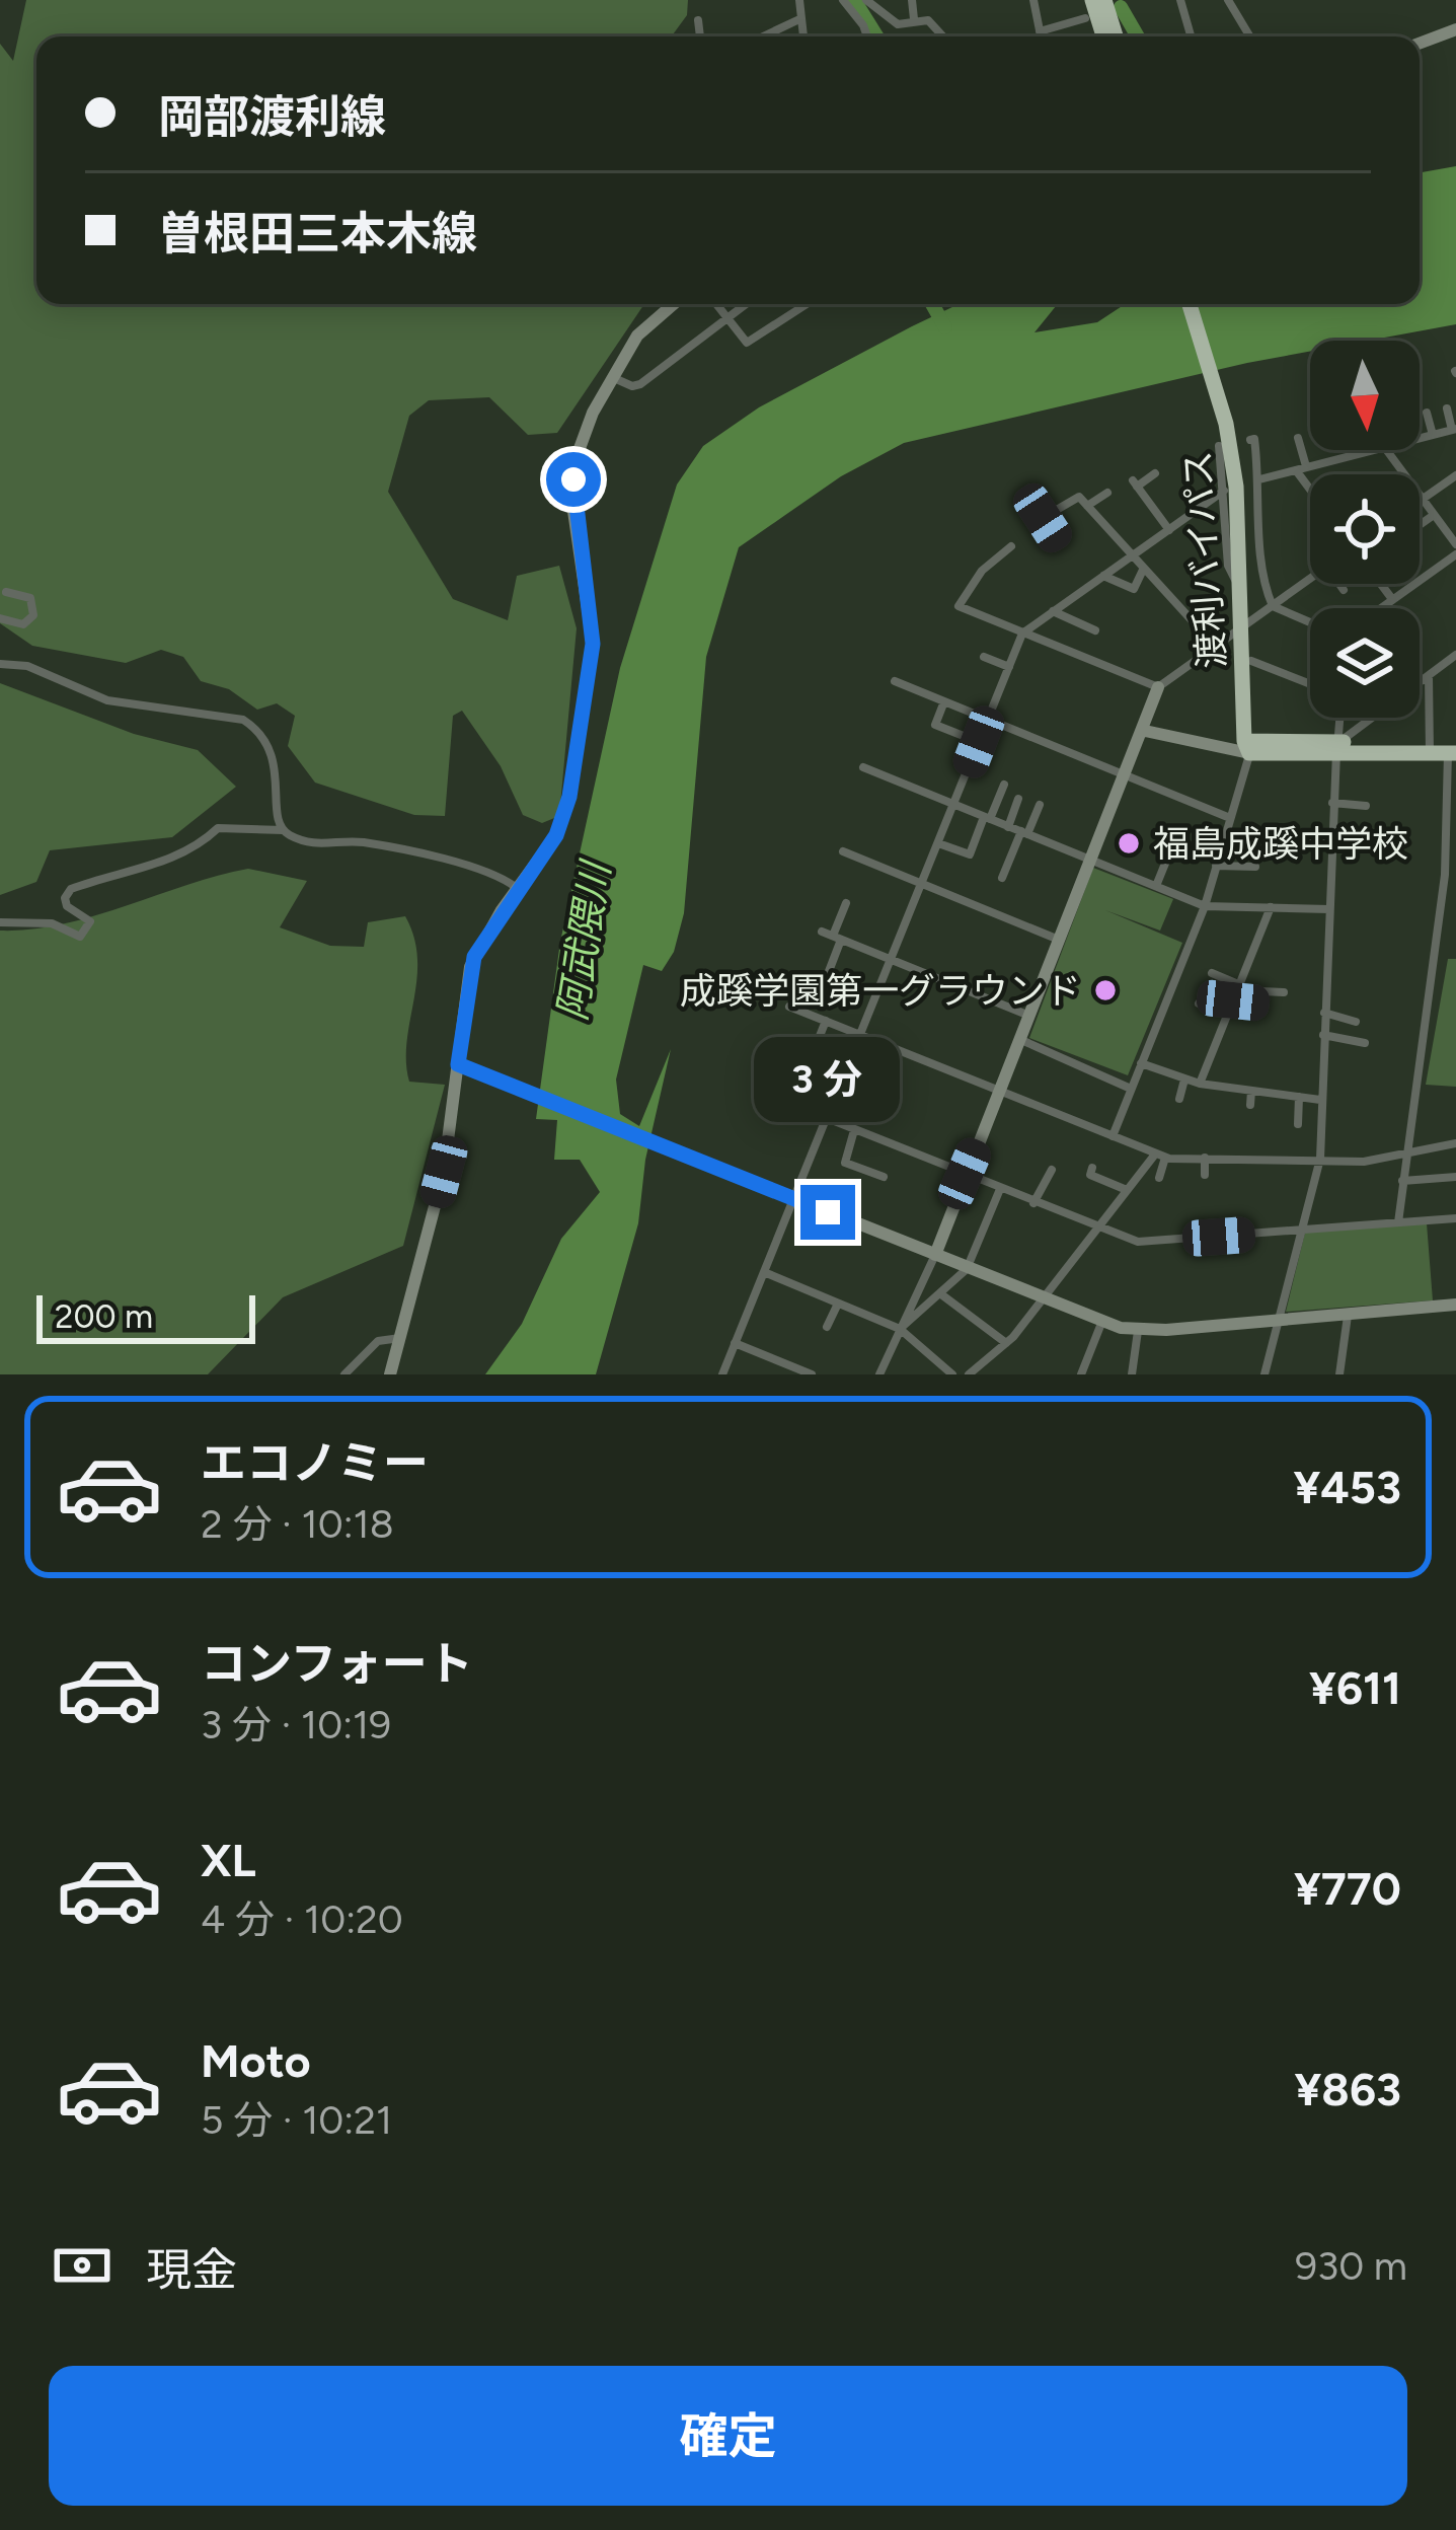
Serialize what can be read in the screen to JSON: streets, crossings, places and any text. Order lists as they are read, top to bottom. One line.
{"streets":{"highway":["渡利バイパス"]},"water":["阿武隈川"],"places":["福島成蹊中学校","成蹊学園第一グラウンド"],"scale_bar":"200 m","north":"bottom","page":{"banner":["岡部渡利線","曽根田三本木線"],"bubble":"3 分","scale":"200 m","list":[{"name":"エコノミー","note":"2 分 · 10:18","value":"¥453"},{"name":"コンフォート","note":"3 分 · 10:19","value":"¥611"},{"name":"XL","note":"4 分 · 10:20","value":"¥770"},{"name":"Moto","note":"5 分 · 10:21","value":"¥863"}],"pay":["現金","930 m"],"buttons":"確定"}}
